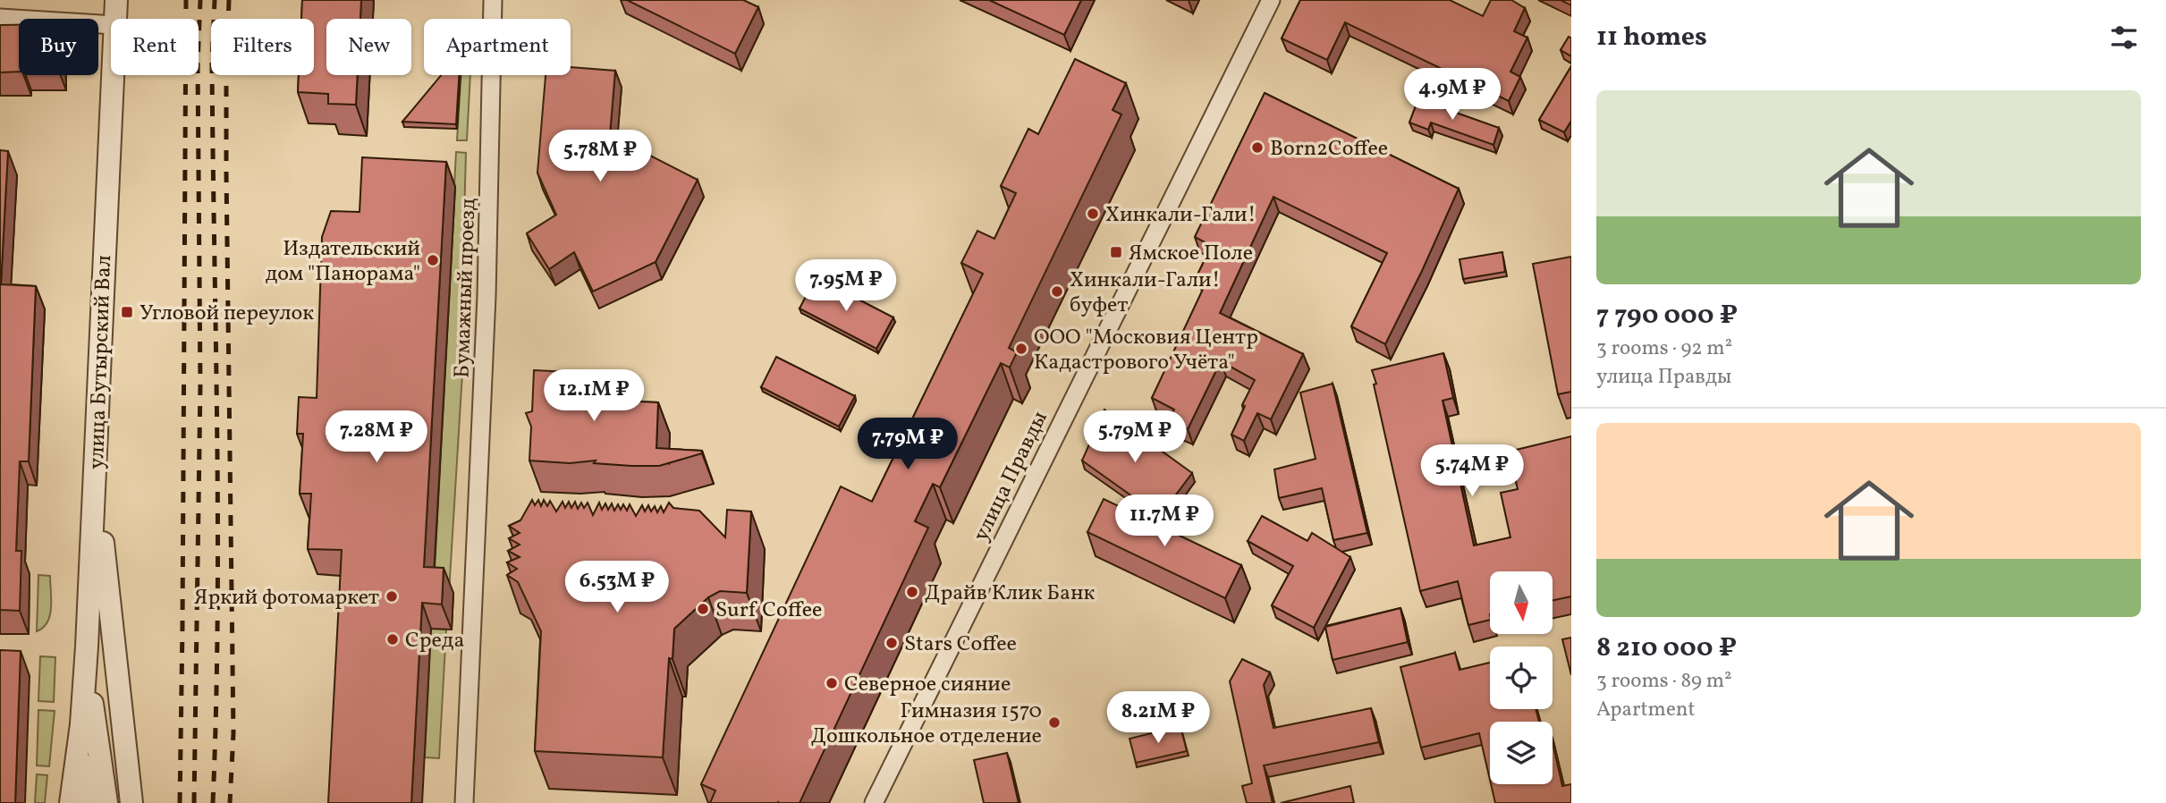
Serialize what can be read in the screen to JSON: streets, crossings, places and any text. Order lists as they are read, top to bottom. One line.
{"streets":{"street":["Бумажный проезд","улица Бутырский Вал","улица Правды"]},"places":{"other":["Born2Coffee","Хинкали-Гали!","Издательский дом \"Панорама\"","Хинкали-Гали! буфет","ООО \"Московия Центр Кадастрового Учёта\"","Драйв Клик Банк","Яркий фотомаркет","Surf Coffee","Среда","Stars Coffee","Северное сияние","Гимназия 1570 Дошкольное отделение"],"transit":["Ямское Поле","Угловой переулок"]},"north":"bottom","page":{"heading":"11 homes","chip":["Buy","Rent","Filters","New","Apartment"],"price":["4.9M ₽","5.78M ₽","7.95M ₽","12.1M ₽","7.28M ₽","5.79M ₽","7.79M ₽","5.74M ₽","11.7M ₽","6.53M ₽","8.21M ₽"],"list":[{"name":"7 790 000 ₽","note":"3 rooms · 92 m² · улица Правды"},{"name":"8 210 000 ₽","note":"3 rooms · 89 m² · Apartment"}]}}
